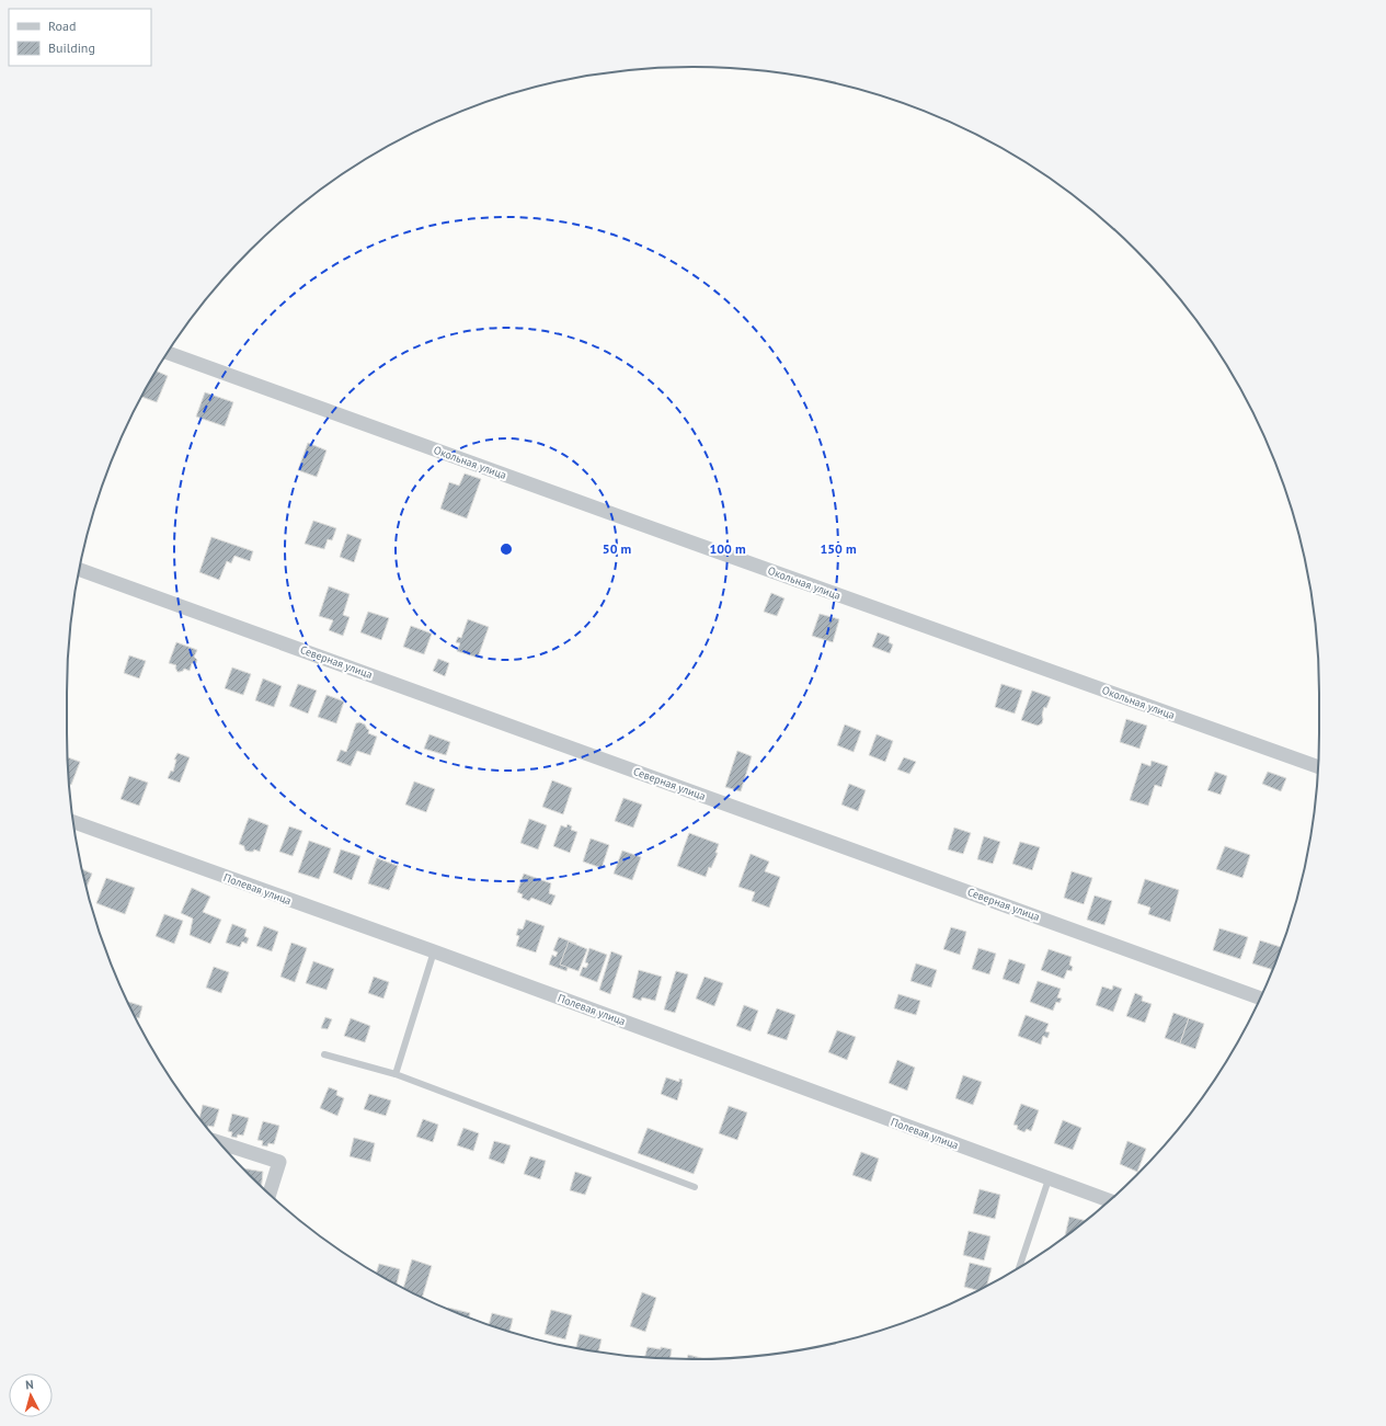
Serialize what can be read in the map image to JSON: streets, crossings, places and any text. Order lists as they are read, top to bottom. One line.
{"streets":{"street":["Окольная улица","Северная улица","Полевая улица"]},"legend":["Road","Building"],"north":"top","rings":["50 m","100 m","150 m"]}
